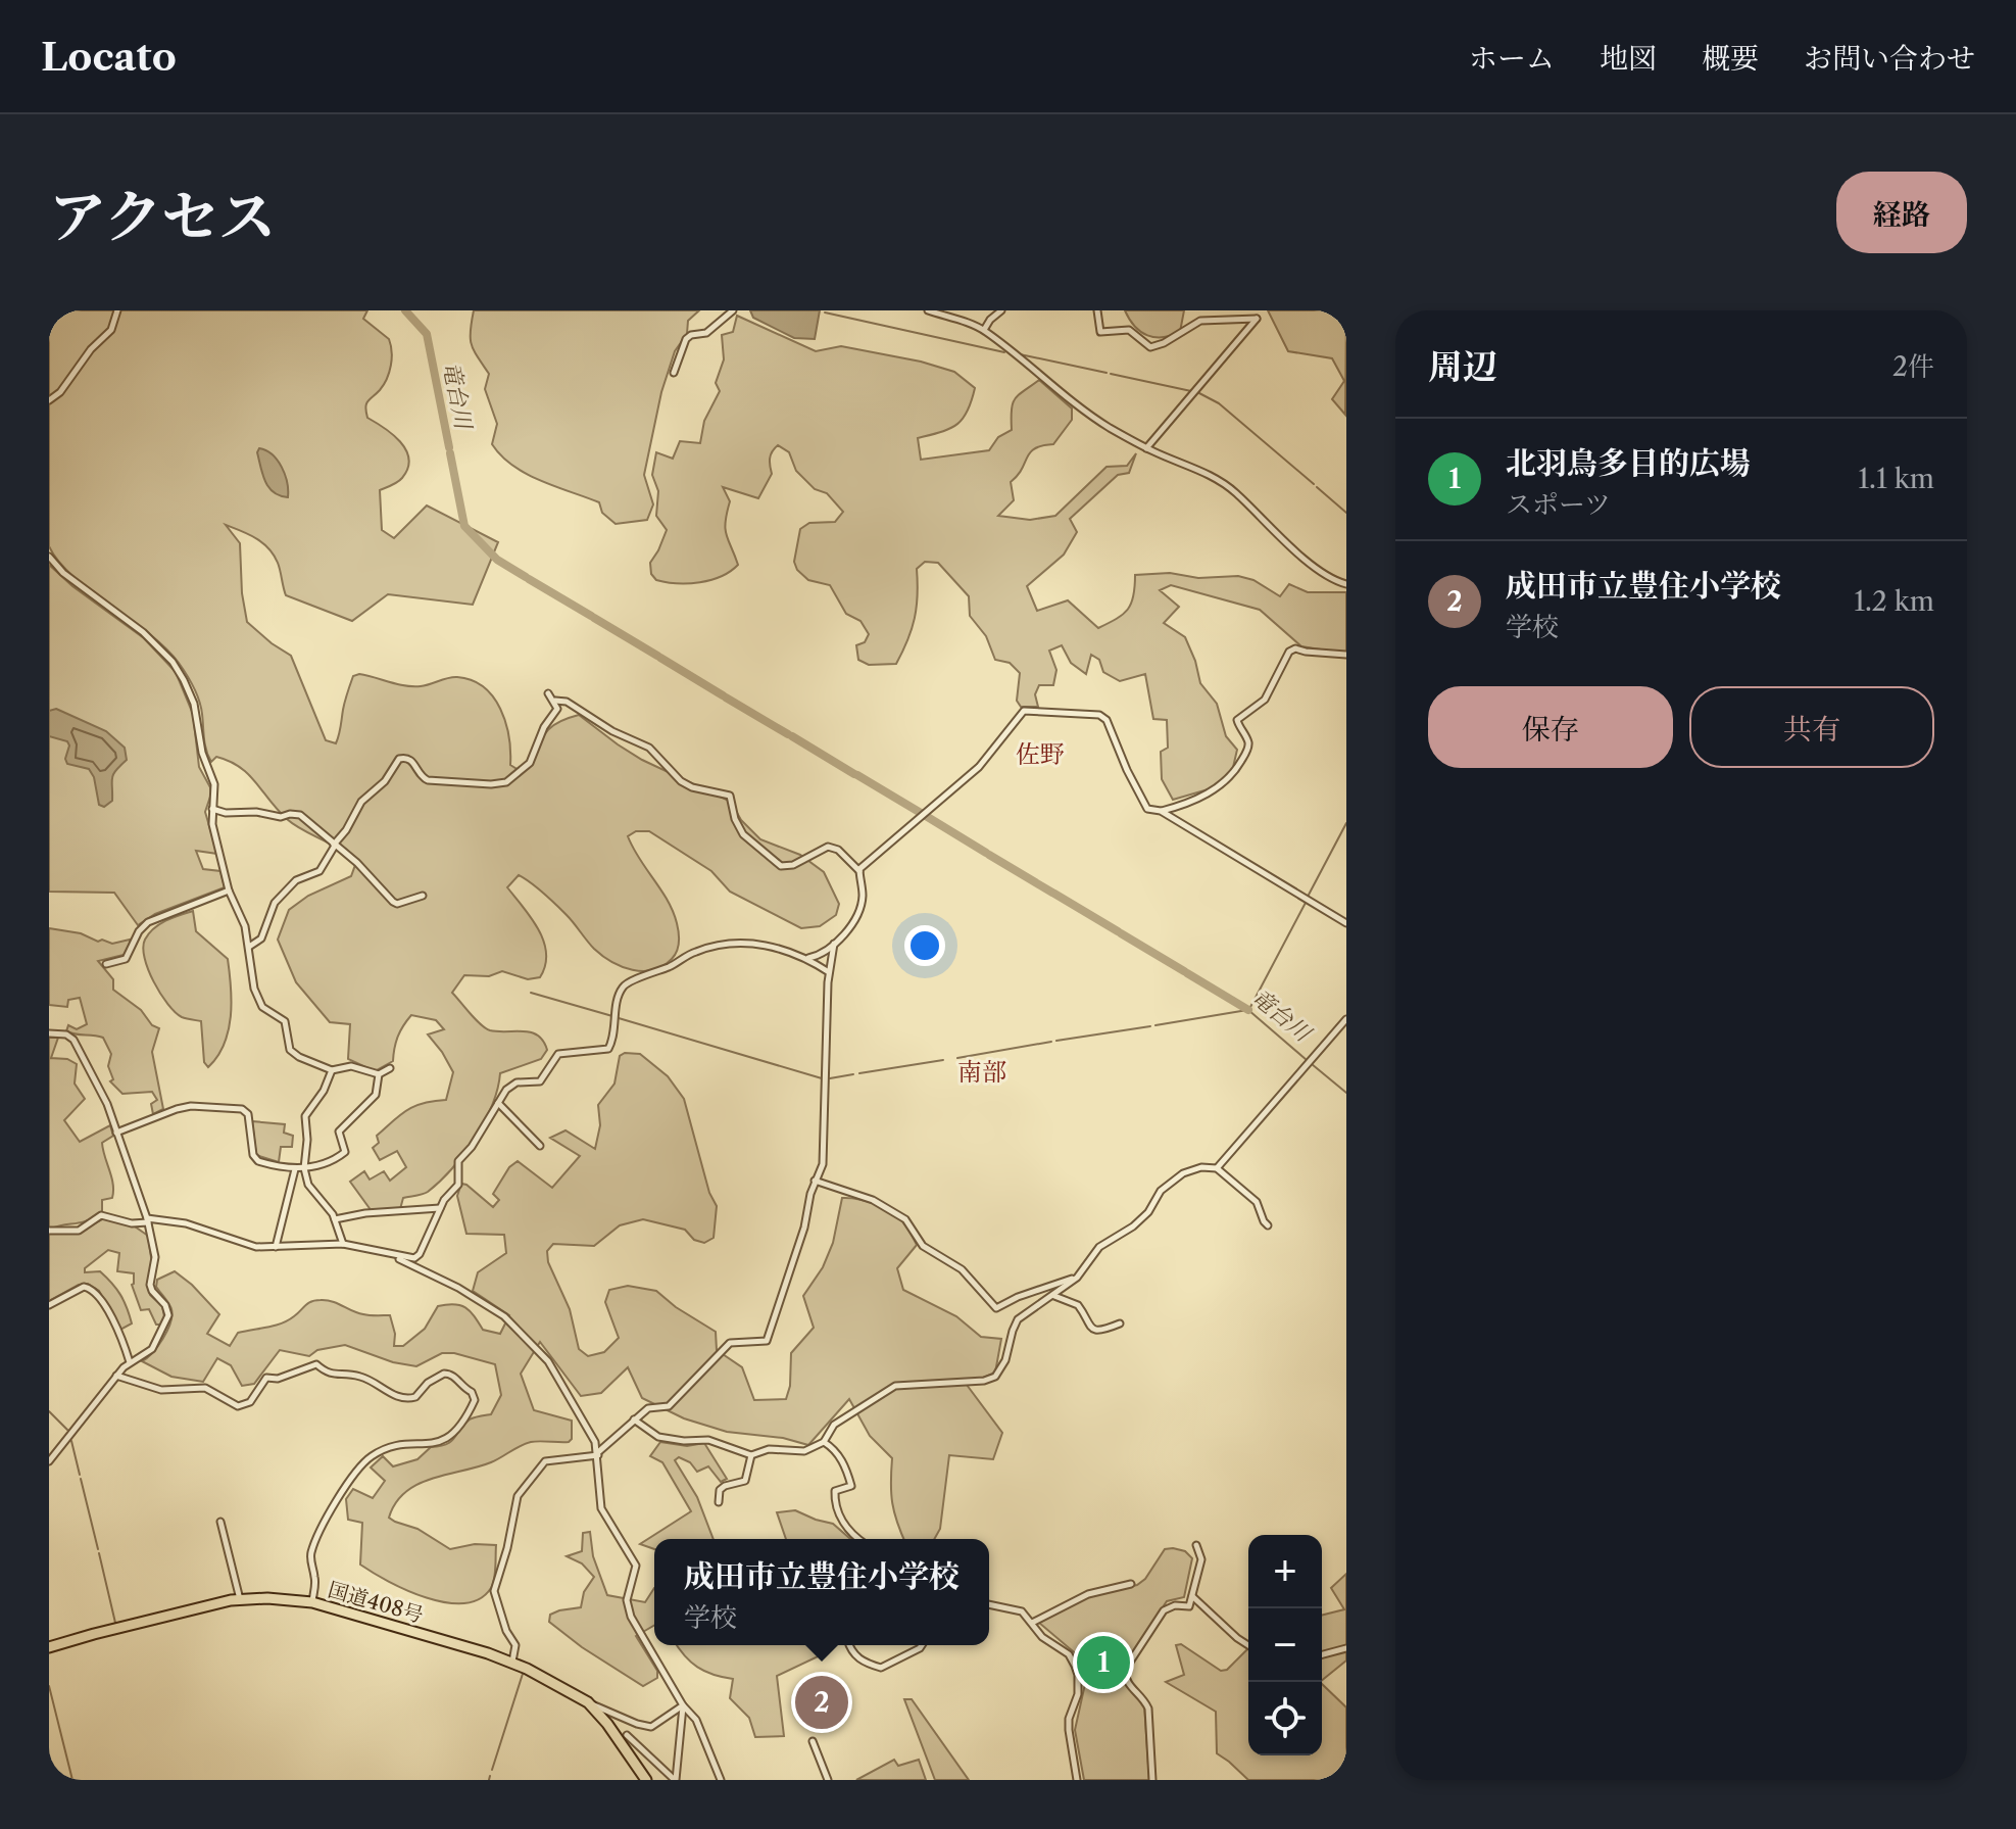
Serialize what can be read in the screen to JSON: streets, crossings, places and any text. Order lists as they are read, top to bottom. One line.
{"streets":{"highway":["国道408号"]},"districts":["佐野","南部"],"water":["竜台川"],"page":{"header":"Locato","nav":["ホーム","地図","概要","お問い合わせ"],"title":"アクセス","buttons":["経路",["保存","共有"]],"heading":["周辺","2件"],"list":[{"mark":"1","name":"北羽鳥多目的広場","note":"スポーツ","value":"1.1 km"},{"mark":"2","name":"成田市立豊住小学校","note":"学校","value":"1.2 km"}],"map_buttons":["+","−"],"popup":["成田市立豊住小学校","学校"],"pins":["1","2"]}}
